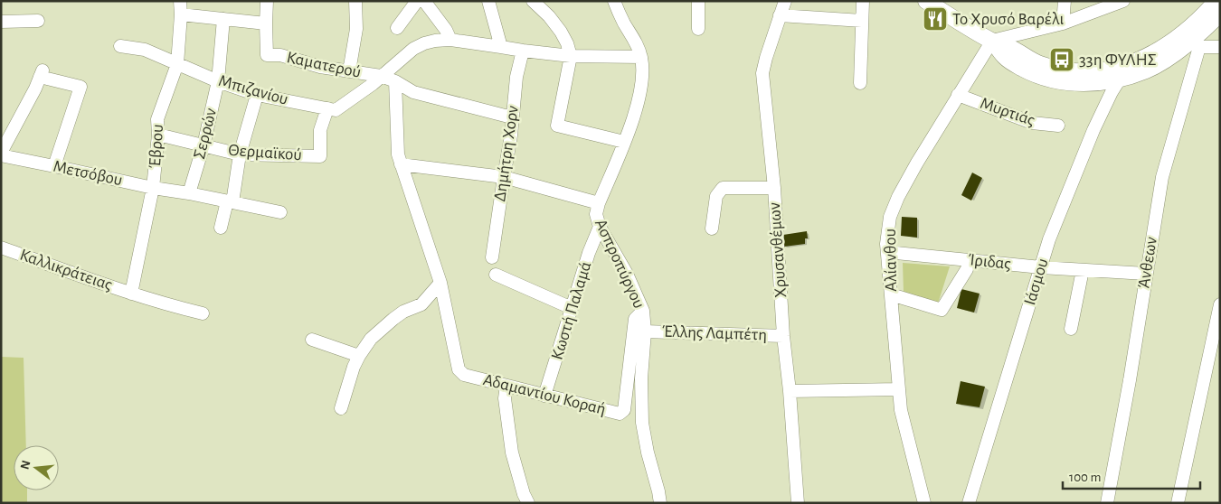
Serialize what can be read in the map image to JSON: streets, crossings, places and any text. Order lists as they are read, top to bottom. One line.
{"streets":{"street":["Καματερού","Μπιζανίου","Μυρτιάς","Σερρών","Έβρου","Θερμαϊκού","Δημήτρη Χορν","Μετσόβου","Χρυσανθέμων","Αλίανθου","Ίριδας","Άνθεων","Ασπροπύργου","Καλλικράτειας","Ιάσμου","Κωστή Παλαμά","Έλλης Λαμπέτη","Αδαμαντίου Κοραή"]},"crossings":[["Καματερού","Μπιζανίου"],["Καματερού","Δημήτρη Χορν"],["Μπιζανίου","Σερρών"],["Μπιζανίου","Έβρου"],["Μπιζανίου","Θερμαϊκού"],["Μπιζανίου","Δημήτρη Χορν"],["Μπιζανίου","Ασπροπύργου"],["Μυρτιάς","Αλίανθου"],["Σερρών","Θερμαϊκού"],["Σερρών","Μετσόβου"],["Έβρου","Θερμαϊκού"],["Έβρου","Μετσόβου"],["Έβρου","Καλλικράτειας"],["Χρυσανθέμων","Έλλης Λαμπέτη"],["Αλίανθου","Ίριδας"],["Ίριδας","Άνθεων"],["Ίριδας","Ιάσμου"],["Ασπροπύργου","Κωστή Παλαμά"],["Ασπροπύργου","Έλλης Λαμπέτη"],["Ασπροπύργου","Αδαμαντίου Κοραή"],["Κωστή Παλαμά","Αδαμαντίου Κοραή"]],"places":{"restaurant":["Το Χρυσό Βαρέλι"],"bus stop":["33η ΦΥΛΗΣ"]},"scale_bar":"100 m","north":"left"}
